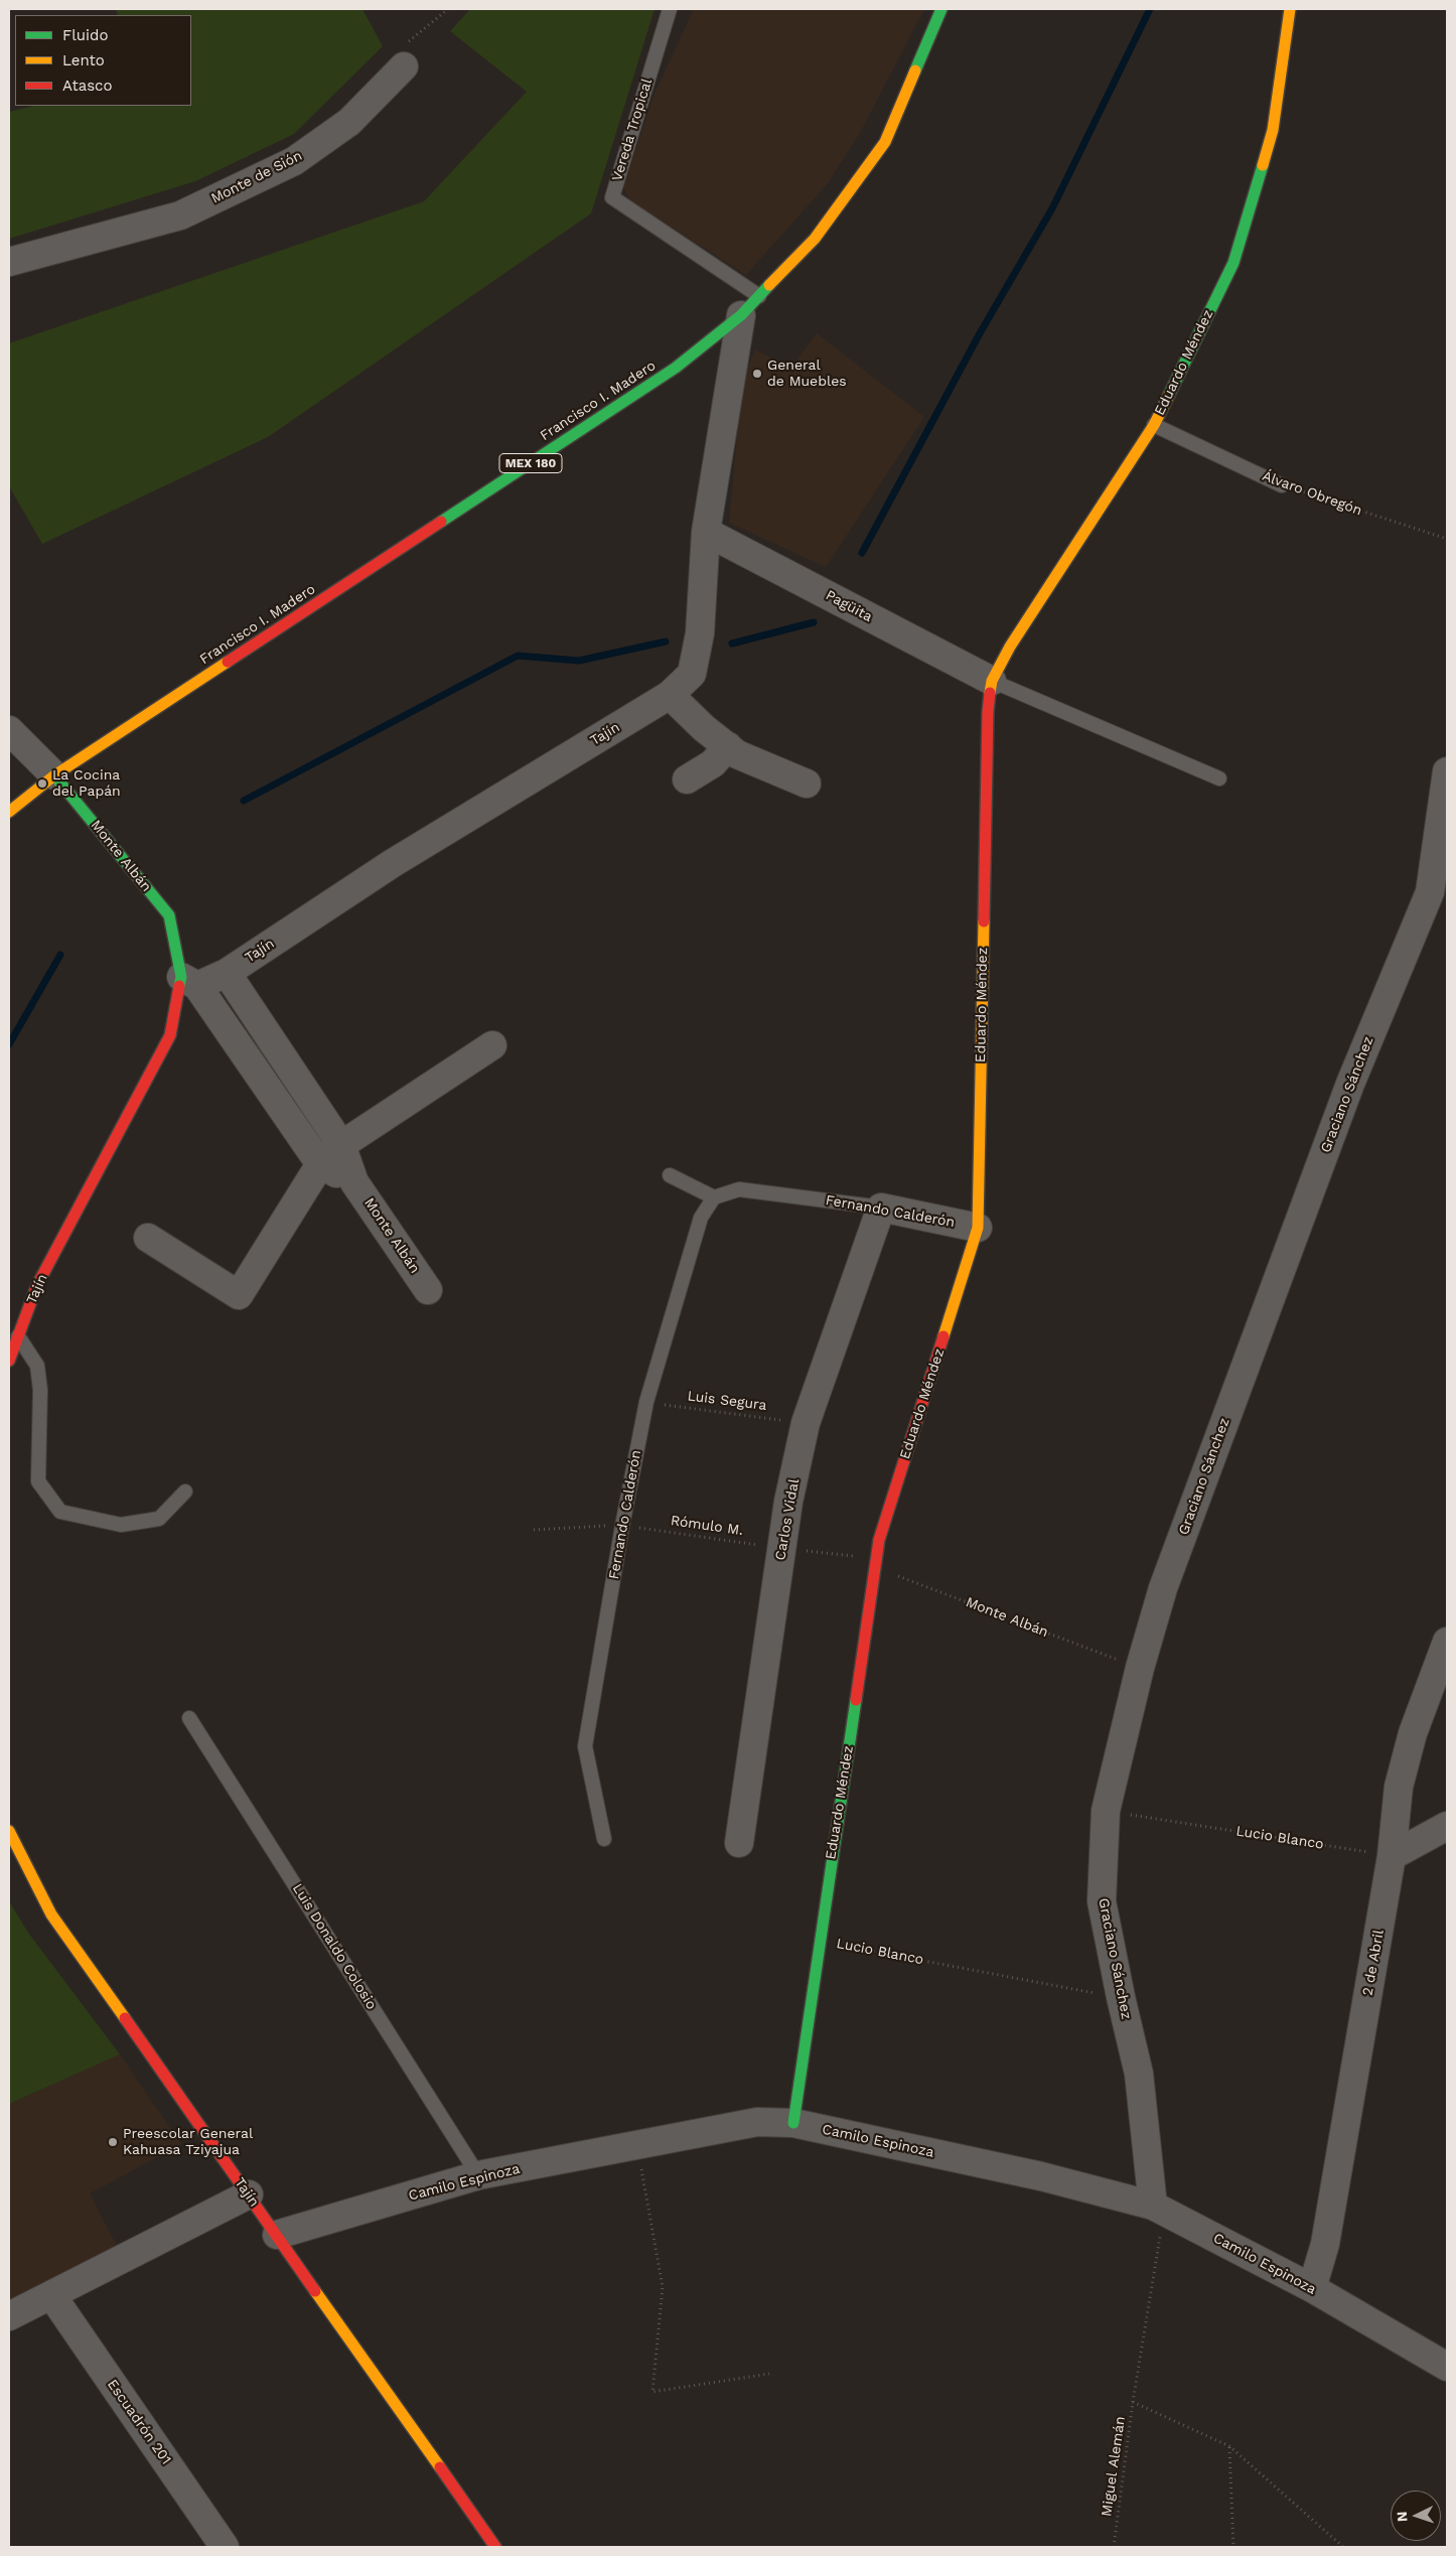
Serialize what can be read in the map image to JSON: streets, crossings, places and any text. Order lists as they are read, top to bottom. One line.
{"streets":{"main road":["Eduardo Méndez","Francisco I. Madero","MEX 180","Tajín","Monte Albán"],"street":["Monte de Sión","Pagüita","Graciano Sánchez","Fernando Calderón","Carlos Vidal","2 de Abril","Camilo Espinoza","Escuadrón 201"],"lane":["Vereda Tropical","Álvaro Obregón","Luis Donaldo Colosio"],"path":["Luis Segura","Rómulo M.","Lucio Blanco","Miguel Alemán"]},"crossings":[["Vereda Tropical","Francisco I. Madero"],["Eduardo Méndez","Álvaro Obregón"],["Eduardo Méndez","Pagüita"],["Eduardo Méndez","Monte Albán"],["Eduardo Méndez","Fernando Calderón"],["Eduardo Méndez","Rómulo M."],["Eduardo Méndez","Lucio Blanco"],["Eduardo Méndez","Camilo Espinoza"],["Francisco I. Madero","Monte Albán"],["Pagüita","Tajín"],["Tajín","Monte Albán"],["Tajín","Camilo Espinoza"],["Monte Albán","Graciano Sánchez"],["Monte Albán","Rómulo M."],["Graciano Sánchez","Lucio Blanco"],["Graciano Sánchez","Camilo Espinoza"],["Fernando Calderón","Luis Segura"],["Fernando Calderón","Carlos Vidal"],["Fernando Calderón","Rómulo M."],["Luis Segura","Carlos Vidal"],["Carlos Vidal","Rómulo M."],["Lucio Blanco","2 de Abril"],["Luis Donaldo Colosio","Camilo Espinoza"],["2 de Abril","Camilo Espinoza"]],"places":["General de Muebles","La Cocina del Papán","Preescolar General Kahuasa Tziyajua"],"legend":["Fluido","Lento","Atasco"],"north":"left"}
